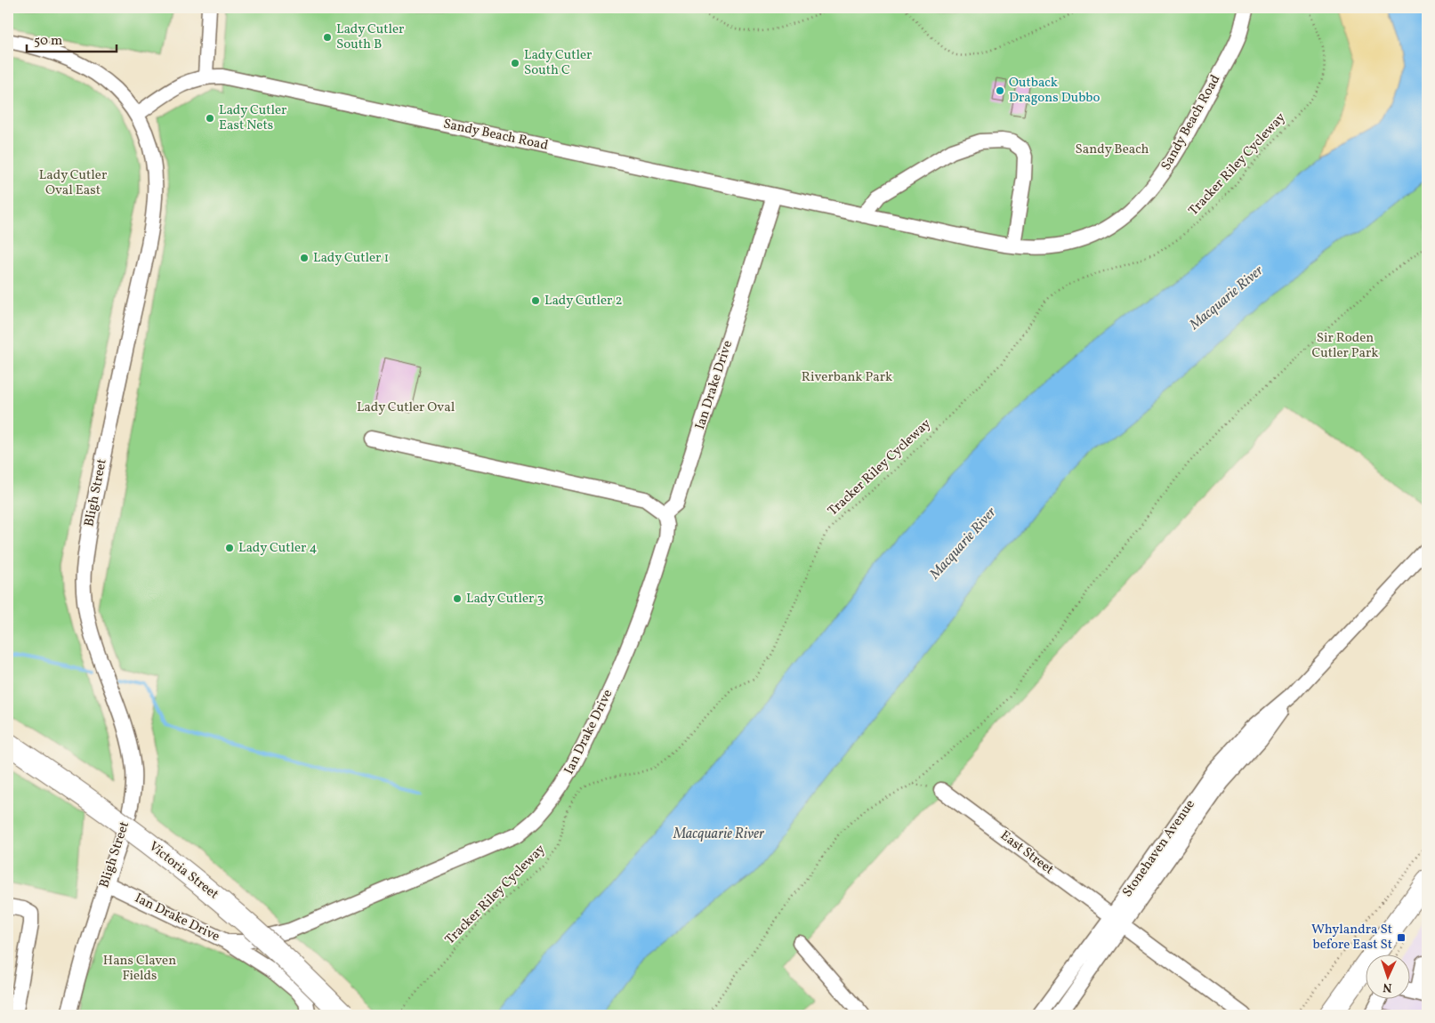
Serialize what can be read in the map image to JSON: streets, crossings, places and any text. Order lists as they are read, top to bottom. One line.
{"streets":{"highway":["Victoria Street"],"street":["Sandy Beach Road","Ian Drake Drive","Bligh Street","Stonehaven Avenue","East Street"],"path":["Tracker Riley Cycleway"]},"crossings":[["Sandy Beach Road","Ian Drake Drive"],["Sandy Beach Road","Bligh Street"],["Ian Drake Drive","Bligh Street"],["Stonehaven Avenue","East Street"]],"water":["Macquarie River"],"parks":["Sandy Beach","Lady Cutler Oval East","Sir Roden Cutler Park","Riverbank Park","Lady Cutler Oval","Hans Claven Fields"],"places":{"other":["Lady Cutler South B","Lady Cutler South C","Outback Dragons Dubbo","Lady Cutler East Nets","Lady Cutler 1","Lady Cutler 2","Lady Cutler 4","Lady Cutler 3"],"transit":["Whylandra St before East St"]},"scale_bar":"50 m","north":"bottom"}
